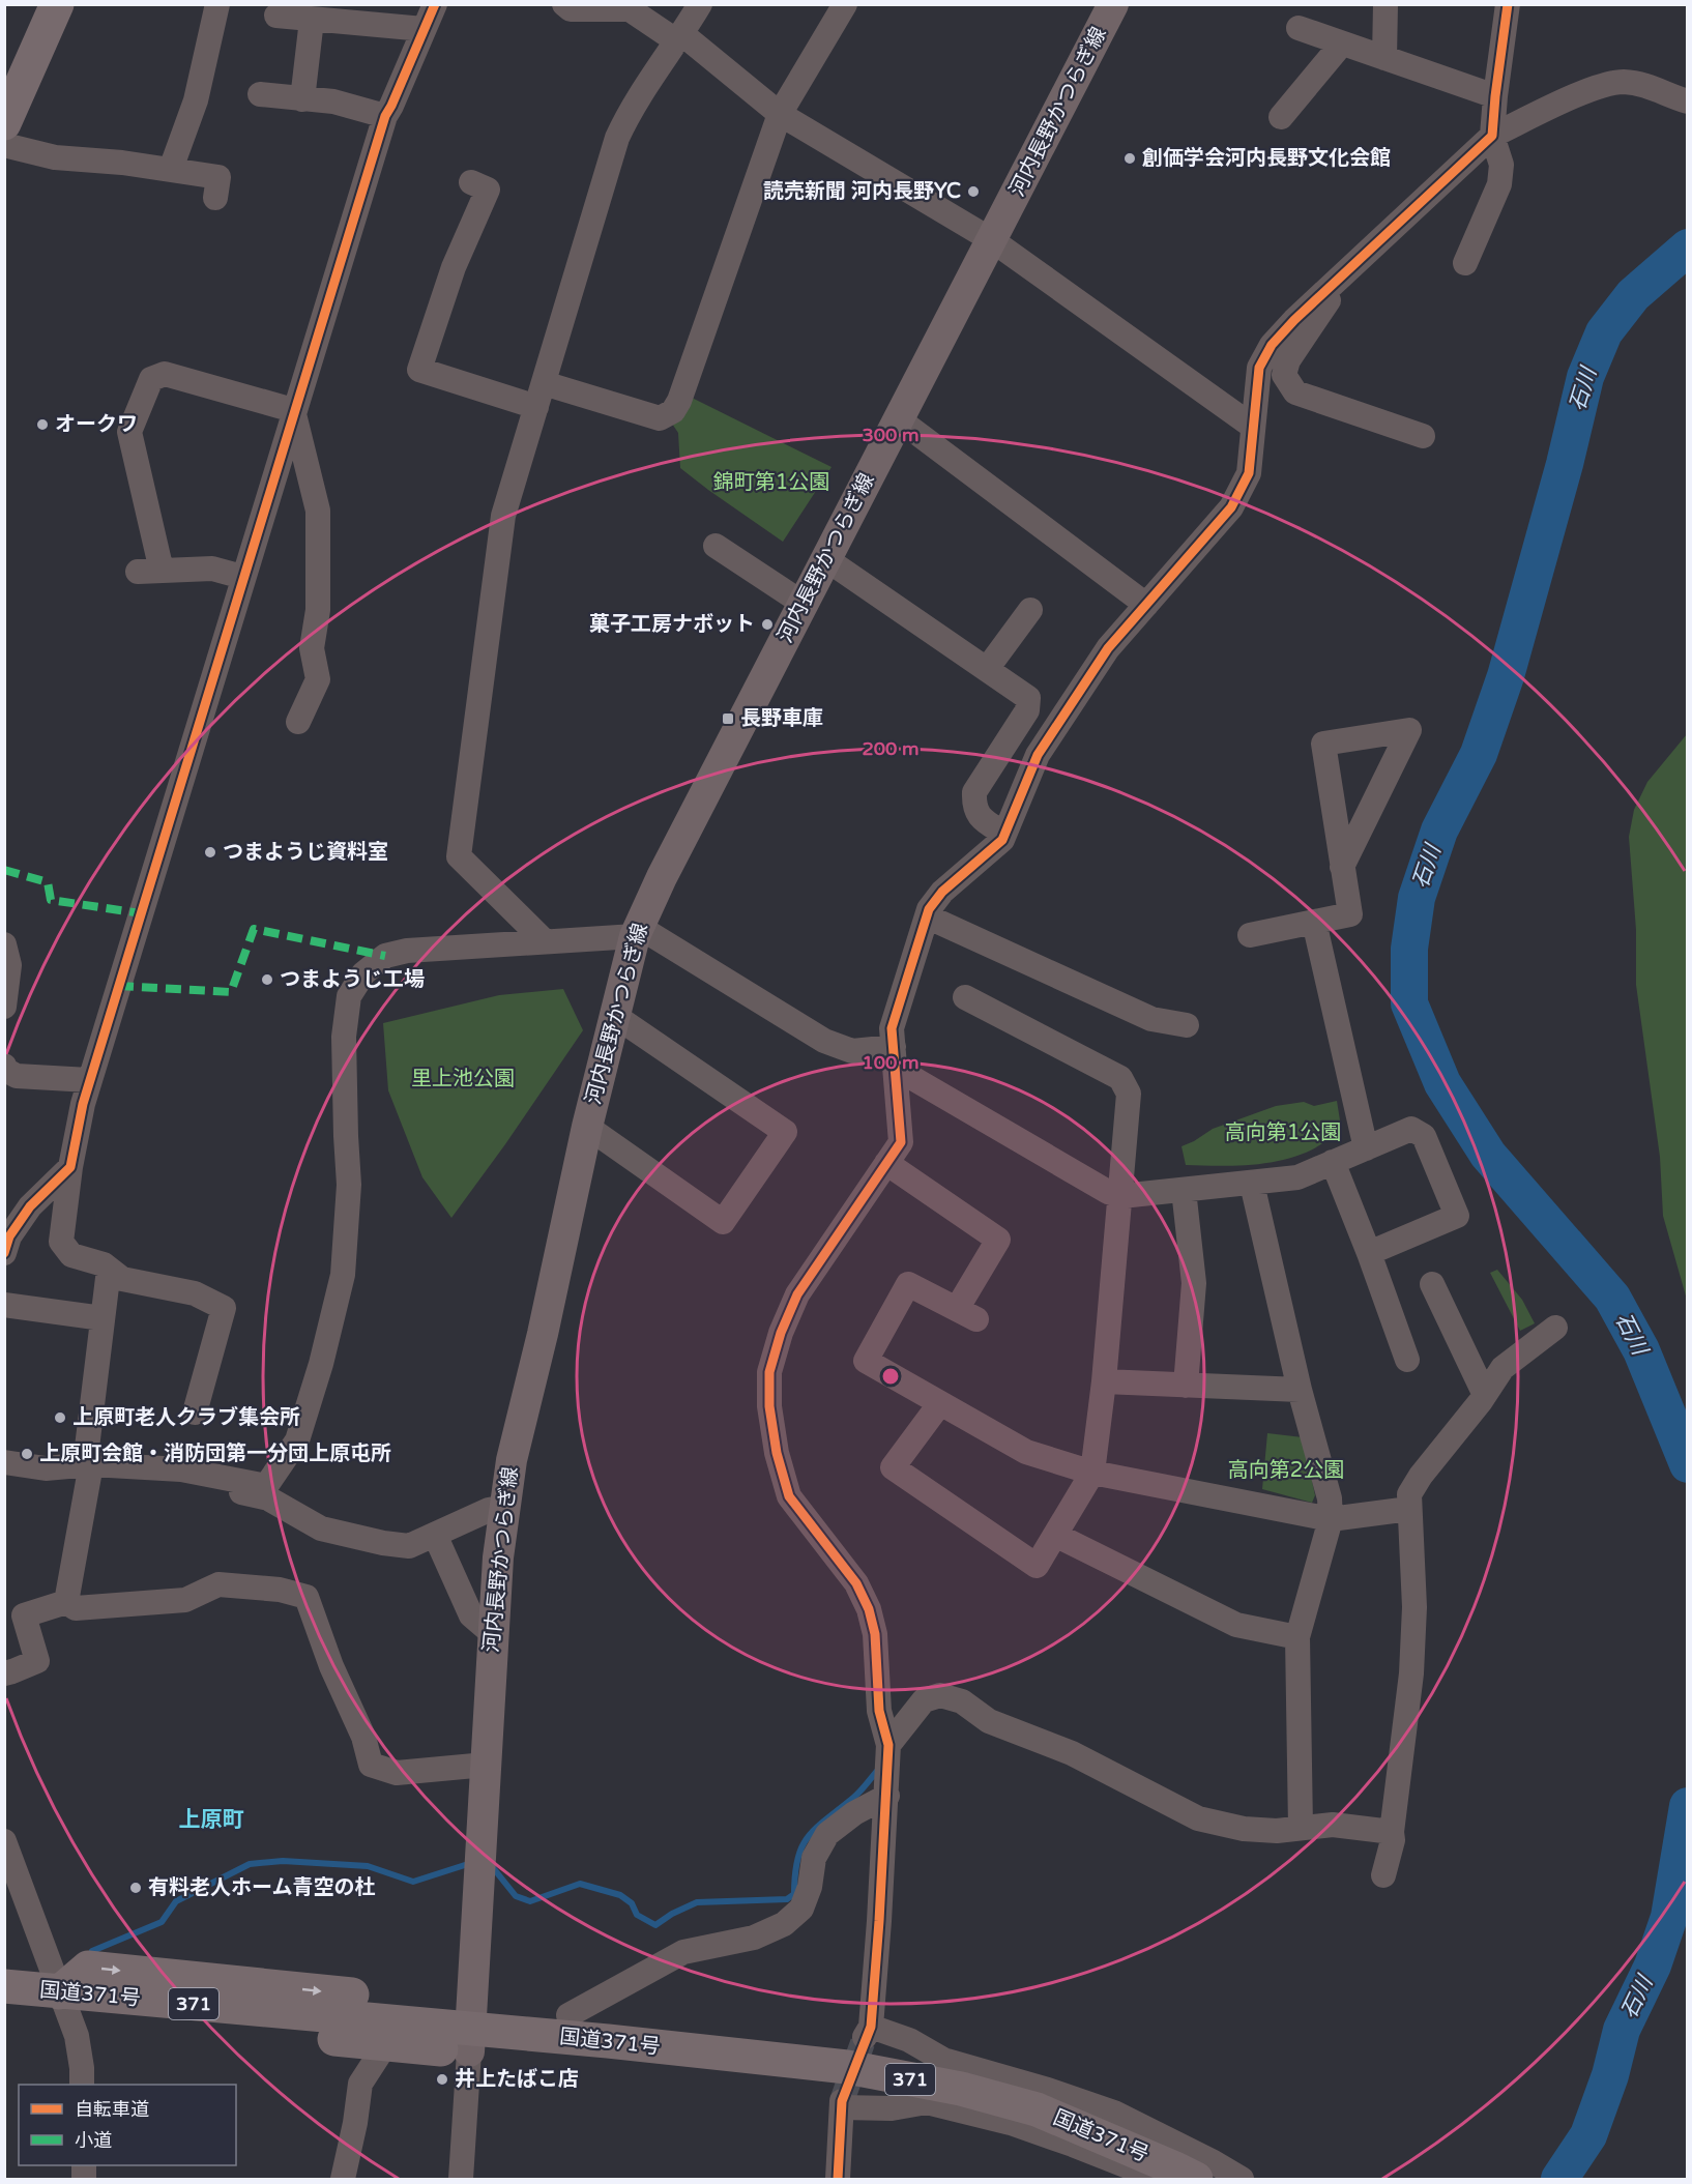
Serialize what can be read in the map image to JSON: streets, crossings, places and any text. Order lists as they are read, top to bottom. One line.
{"streets":{"highway":["国道371号","371"],"main road":["河内長野かつらぎ線"]},"districts":["上原町"],"water":["石川"],"parks":["錦町第1公園","里上池公園","高向第1公園","高向第2公園"],"places":{"other":["創価学会河内長野文化会館","読売新聞 河内長野YC","オークワ","菓子工房ナボット","つまようじ資料室","つまようじ工場","上原町老人クラブ集会所","上原町会館・消防団第一分団上原屯所","有料老人ホーム青空の杜","井上たばこ店"],"transit":["長野車庫"]},"legend":["自転車道","小道"],"rings":["300 m","200 m","100 m"]}
